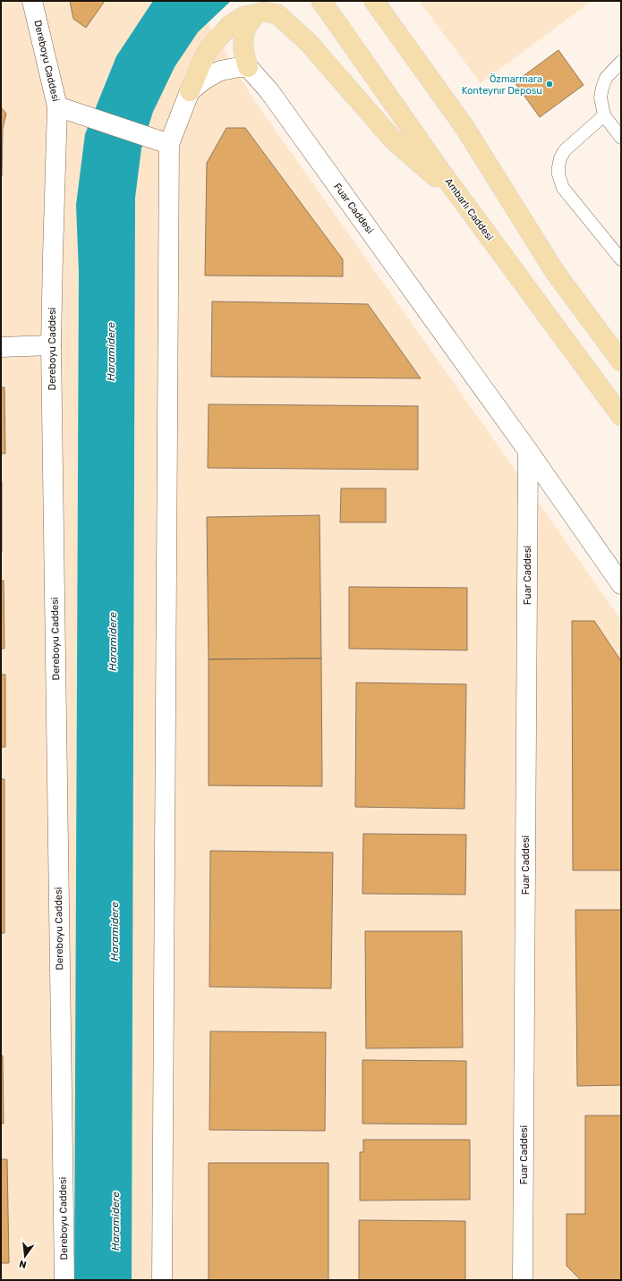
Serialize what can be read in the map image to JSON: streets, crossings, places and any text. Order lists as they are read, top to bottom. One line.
{"streets":{"main road":["Ambarlı Caddesi"],"street":["Dereboyu Caddesi","Fuar Caddesi"]},"water":["Haramidere"],"places":["Özmarmara Konteynır Deposu"],"north":"bottom"}
